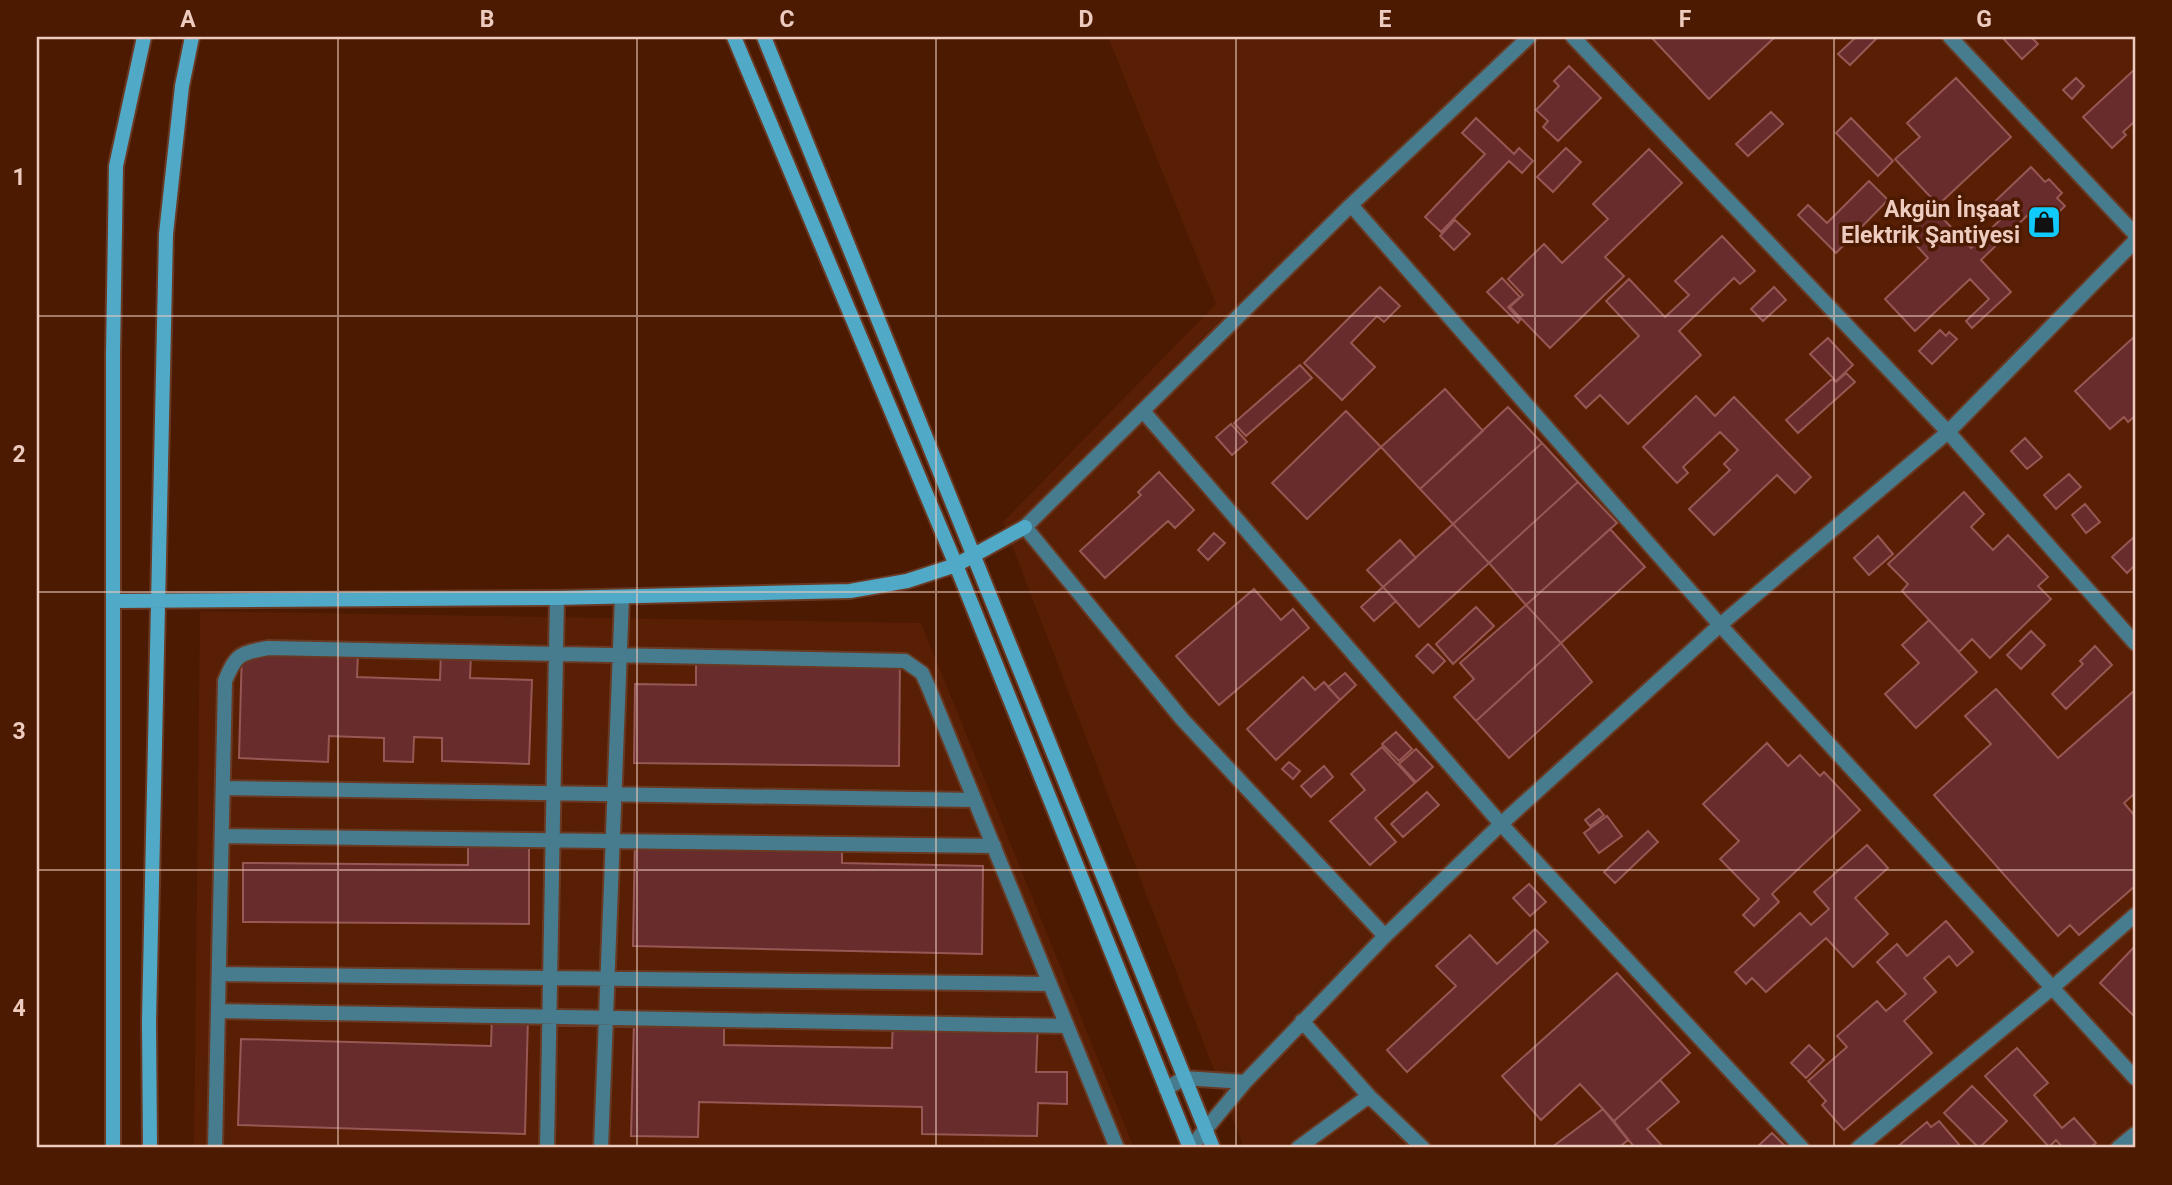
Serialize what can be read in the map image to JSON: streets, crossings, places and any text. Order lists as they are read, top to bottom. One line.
{"places":{"shop":["Akgün İnşaat Elektrik Şantiyesi"]},"grid":{"columns":["A","B","C","D","E","F","G"],"rows":["1","2","3","4"]}}
